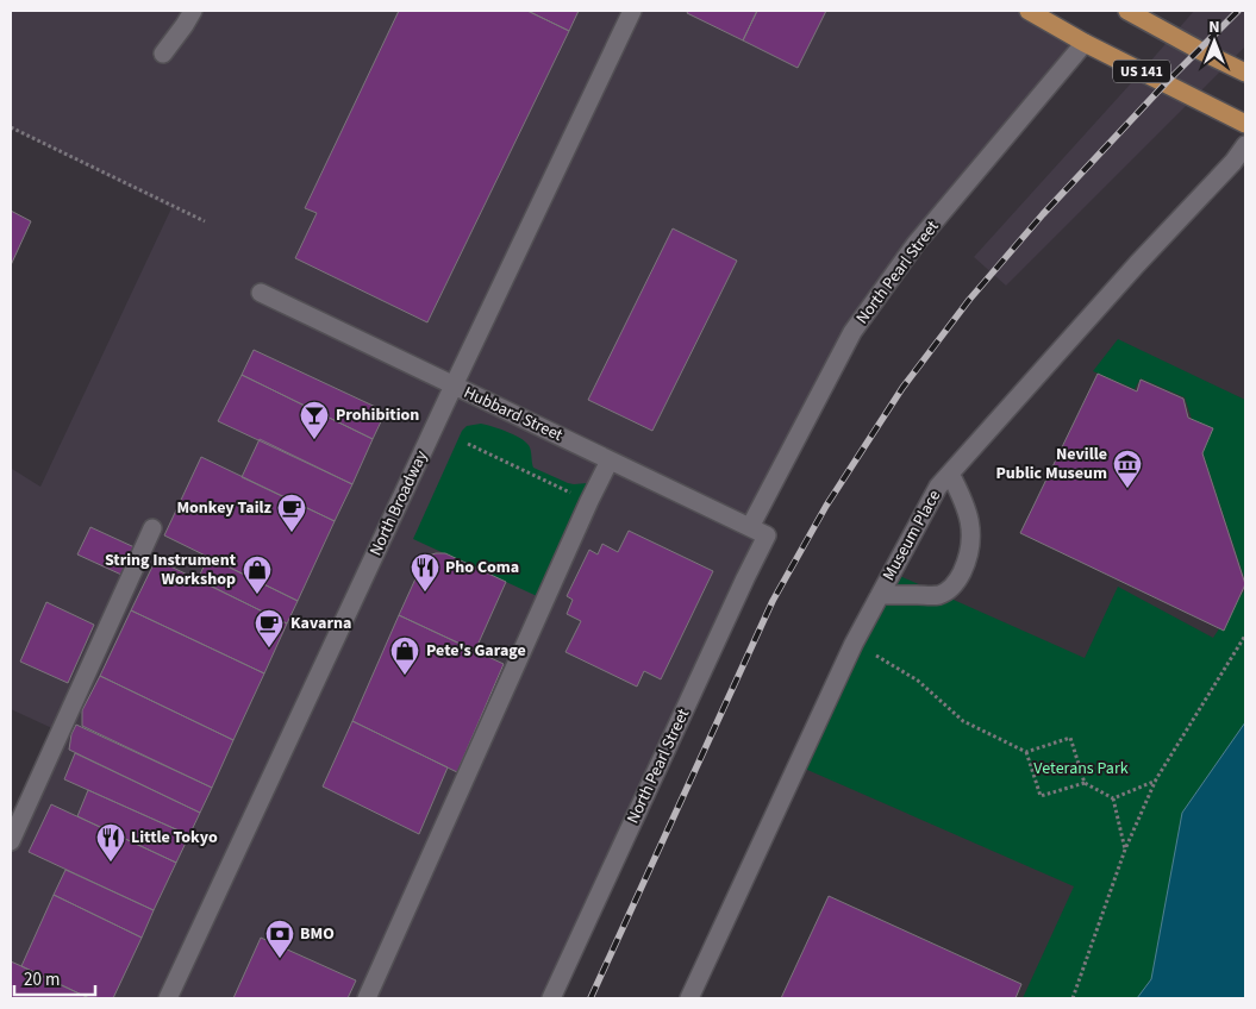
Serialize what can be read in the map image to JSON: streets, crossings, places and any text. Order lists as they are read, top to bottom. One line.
{"streets":{"main road":["US 141"],"street":["North Pearl Street","Hubbard Street","North Broadway","Museum Place"]},"crossings":[["US 141","North Pearl Street"],["North Pearl Street","Hubbard Street"],["Hubbard Street","North Broadway"]],"parks":["Veterans Park"],"places":{"bar":["Prohibition"],"museum":["Neville Public Museum"],"cafe":["Monkey Tailz","Kavarna"],"restaurant":["Pho Coma","Little Tokyo"],"shop":["String Instrument Workshop","Pete's Garage"],"bank":["BMO"]},"scale_bar":"20 m","north":"top"}
